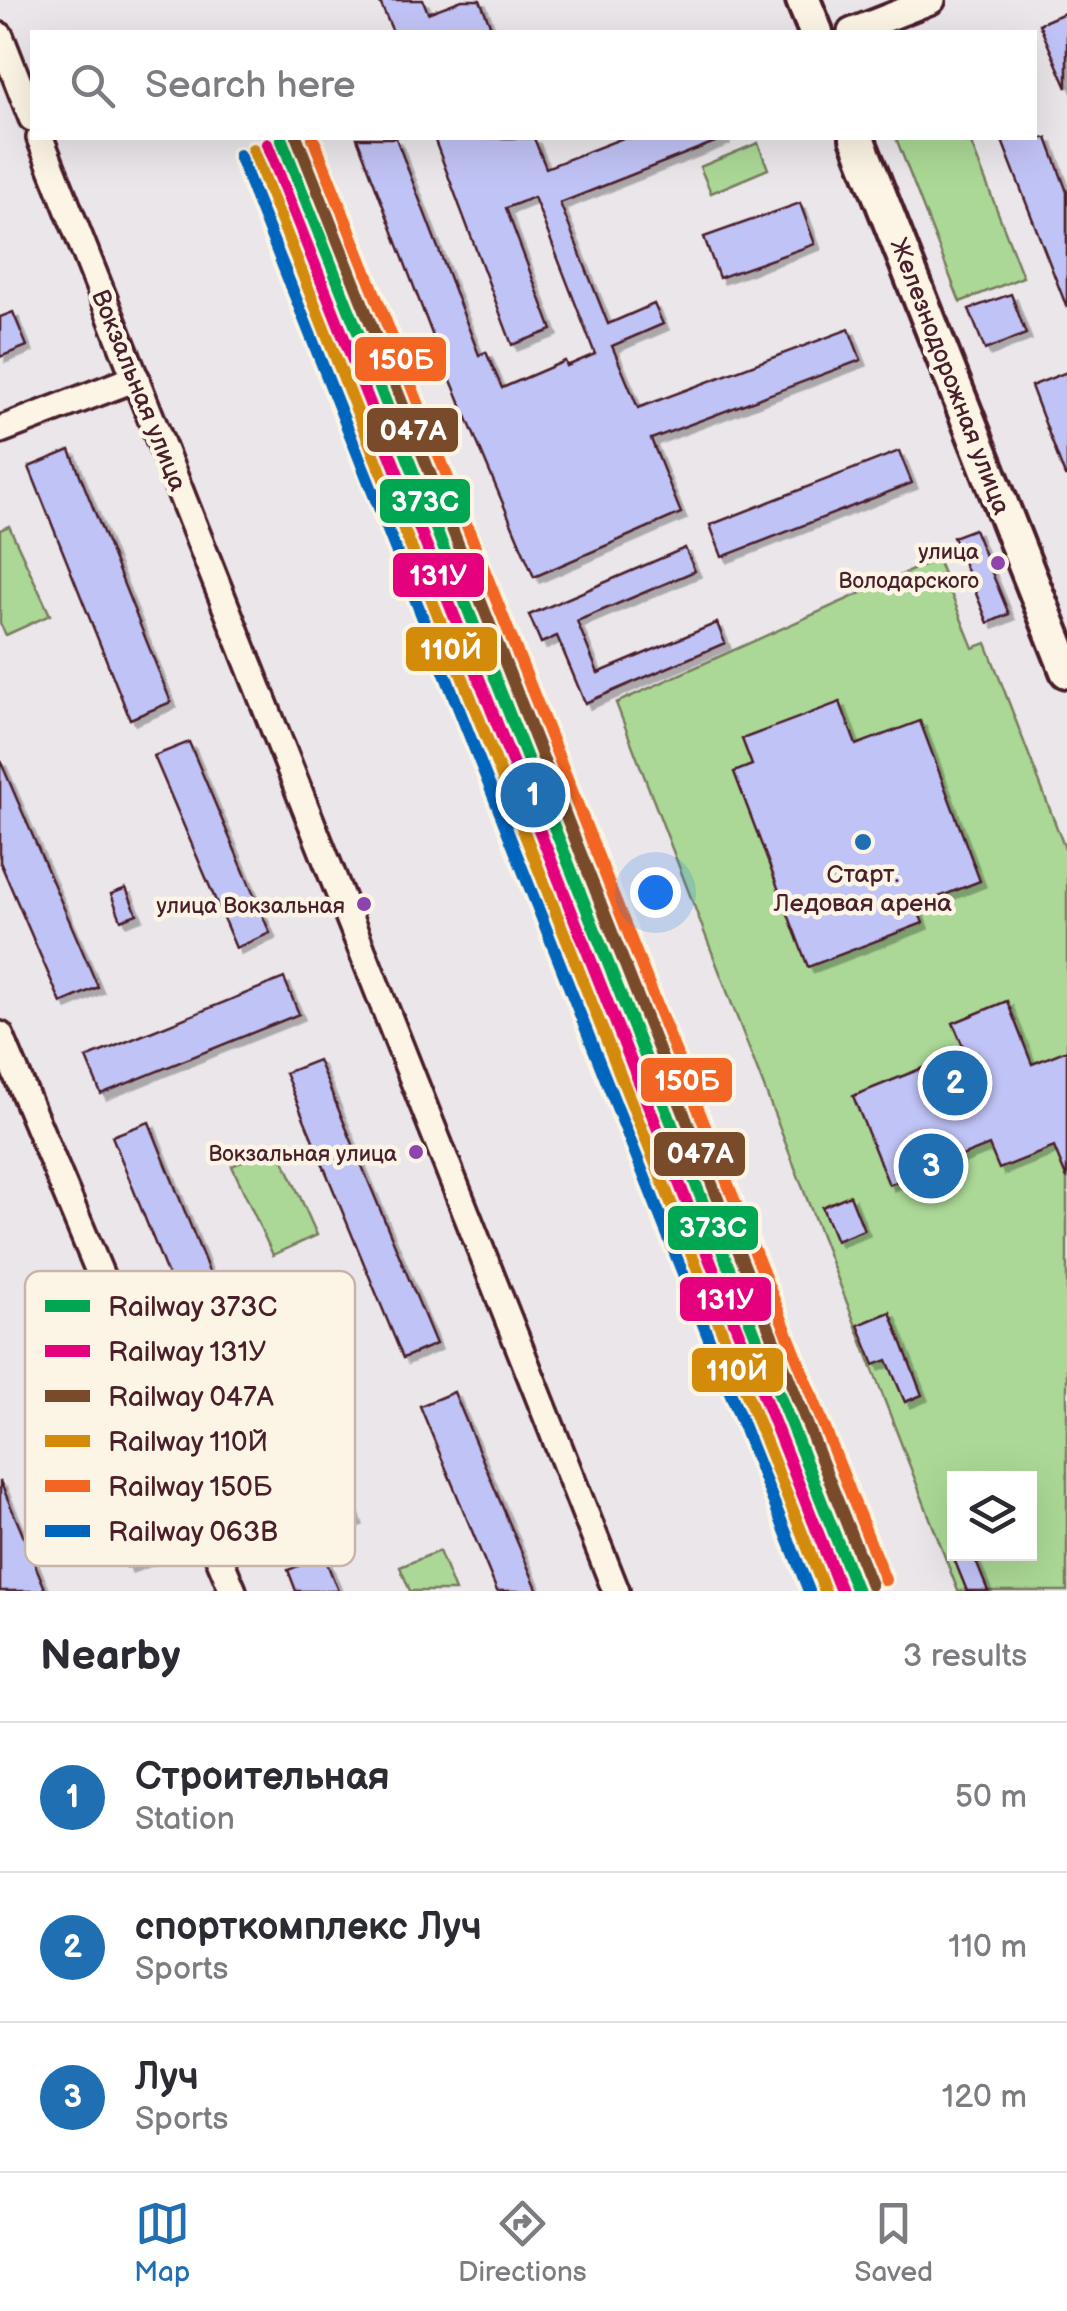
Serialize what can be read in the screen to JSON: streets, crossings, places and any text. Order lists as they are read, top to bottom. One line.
{"streets":{"main road":["Железнодорожная улица"],"street":["Вокзальная улица"]},"places":["улица Володарского","Старт. Ледовая арена","улица Вокзальная","Вокзальная улица"],"lines":["rail line 373C","rail line 047А","rail line 150Б","rail line 131У","rail line 110Й","rail line 063В"],"legend":["Railway 373C","Railway 131У","Railway 047А","Railway 110Й","Railway 150Б","Railway 063В"],"page":{"search":"Search here","pins":["1","2","3"],"heading":["Nearby","3 results"],"list":[{"mark":"1","name":"Строительная","note":"Station","value":"50 m"},{"mark":"2","name":"спорткомплекс Луч","note":"Sports","value":"110 m"},{"mark":"3","name":"Луч","note":"Sports","value":"120 m"}],"nav":["Map","Directions","Saved"]}}
